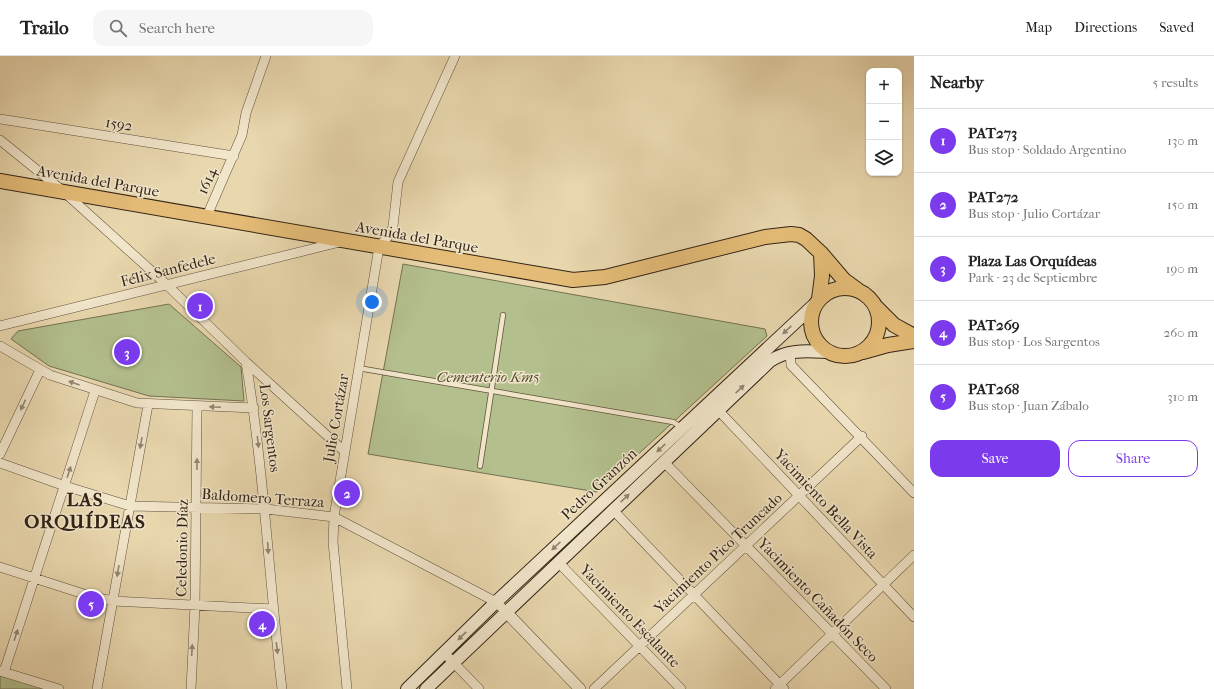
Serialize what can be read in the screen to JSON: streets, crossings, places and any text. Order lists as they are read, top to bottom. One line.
{"streets":{"main road":["Avenida del Parque","Pedro Granzón"],"street":["1592","1614","Félix Sanfedele","Julio Cortázar","Los Sargentos","Baldomero Terraza","Yacimiento Bella Vista","Celedonio Díaz","Yacimiento Pico Truncado","Yacimiento Cañadón Seco","Yacimiento Escalante"]},"crossings":[["1592","1614"],["Avenida del Parque","1614"],["Avenida del Parque","Félix Sanfedele"],["Avenida del Parque","Julio Cortázar"],["Avenida del Parque","Pedro Granzón"],["Julio Cortázar","Baldomero Terraza"],["Los Sargentos","Baldomero Terraza"],["Pedro Granzón","Baldomero Terraza"],["Pedro Granzón","Yacimiento Bella Vista"],["Pedro Granzón","Yacimiento Cañadón Seco"],["Pedro Granzón","Yacimiento Escalante"],["Baldomero Terraza","Celedonio Díaz"],["Yacimiento Bella Vista","Yacimiento Pico Truncado"],["Yacimiento Pico Truncado","Yacimiento Cañadón Seco"],["Yacimiento Pico Truncado","Yacimiento Escalante"]],"one_way":["Los Sargentos"],"districts":["LAS ORQUÍDEAS"],"parks":["Cementerio Km5"],"page":{"header":"Trailo","search":"Search here","nav":["Map","Directions","Saved"],"heading":["Nearby","5 results"],"map_buttons":["+","−"],"list":[{"mark":"1","name":"PAT273","note":"Bus stop · Soldado Argentino","value":"130 m"},{"mark":"2","name":"PAT272","note":"Bus stop · Julio Cortázar","value":"150 m"},{"mark":"3","name":"Plaza Las Orquídeas","note":"Park · 23 de Septiembre","value":"190 m"},{"mark":"4","name":"PAT269","note":"Bus stop · Los Sargentos","value":"260 m"},{"mark":"5","name":"PAT268","note":"Bus stop · Juan Zábalo","value":"310 m"}],"pins":["1","3","2","5","4"],"buttons":["Save","Share"]}}
